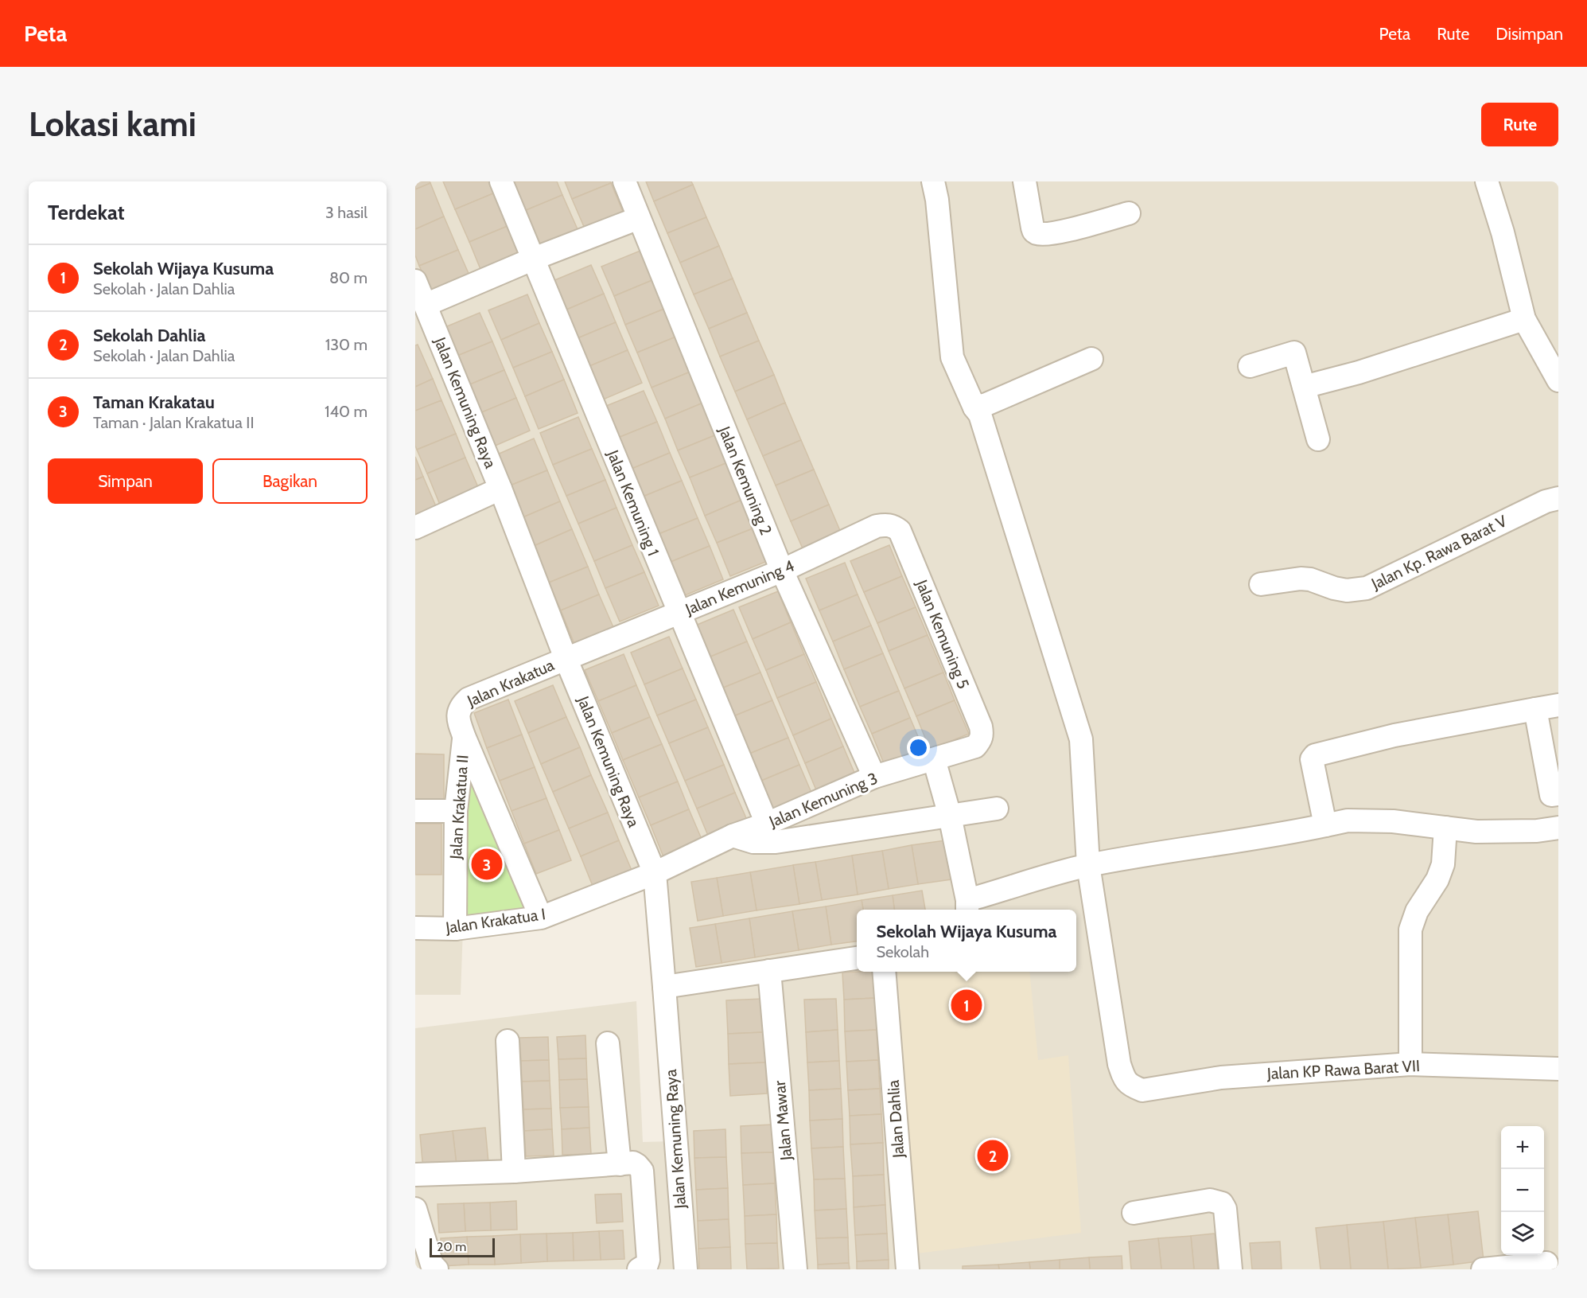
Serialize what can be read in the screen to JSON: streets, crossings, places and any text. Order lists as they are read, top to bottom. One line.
{"streets":{"street":["Jalan Kemuning Raya","Jalan Kemuning 2","Jalan Kemuning 1","Jalan Kp. Rawa Barat V","Jalan Kemuning 4","Jalan Kemuning 5","Jalan Krakatua","Jalan Kemuning 3","Jalan Krakatua II","Jalan Krakatua I","Jalan KP Rawa Barat VII","Jalan Dahlia","Jalan Mawar"]},"crossings":[["Jalan Kemuning Raya","Jalan Kemuning 4"],["Jalan Kemuning Raya","Jalan Krakatua"],["Jalan Kemuning Raya","Jalan Kemuning 3"],["Jalan Kemuning Raya","Jalan Krakatua I"],["Jalan Kemuning 2","Jalan Kemuning 4"],["Jalan Kemuning 2","Jalan Kemuning 3"],["Jalan Kemuning 1","Jalan Kemuning 4"],["Jalan Kemuning 1","Jalan Kemuning 3"],["Jalan Kemuning 4","Jalan Kemuning 5"],["Jalan Kemuning 4","Jalan Krakatua"],["Jalan Kemuning 5","Jalan Kemuning 3"],["Jalan Krakatua","Jalan Krakatua II"],["Jalan Kemuning 3","Jalan Krakatua I"],["Jalan Krakatua II","Jalan Krakatua I"]],"scale_bar":"20 m","page":{"header":"Peta","nav":["Peta","Rute","Disimpan"],"buttons":["Rute",["Simpan","Bagikan"]],"title":"Lokasi kami","heading":["Terdekat","3 hasil"],"list":[{"mark":"1","name":"Sekolah Wijaya Kusuma","note":"Sekolah · Jalan Dahlia","value":"80 m"},{"mark":"2","name":"Sekolah Dahlia","note":"Sekolah · Jalan Dahlia","value":"130 m"},{"mark":"3","name":"Taman Krakatau","note":"Taman · Jalan Krakatua II","value":"140 m"}],"pins":["3","1","2"],"popup":["Sekolah Wijaya Kusuma","Sekolah"],"map_buttons":["+","−"],"scale":"20 m"}}
